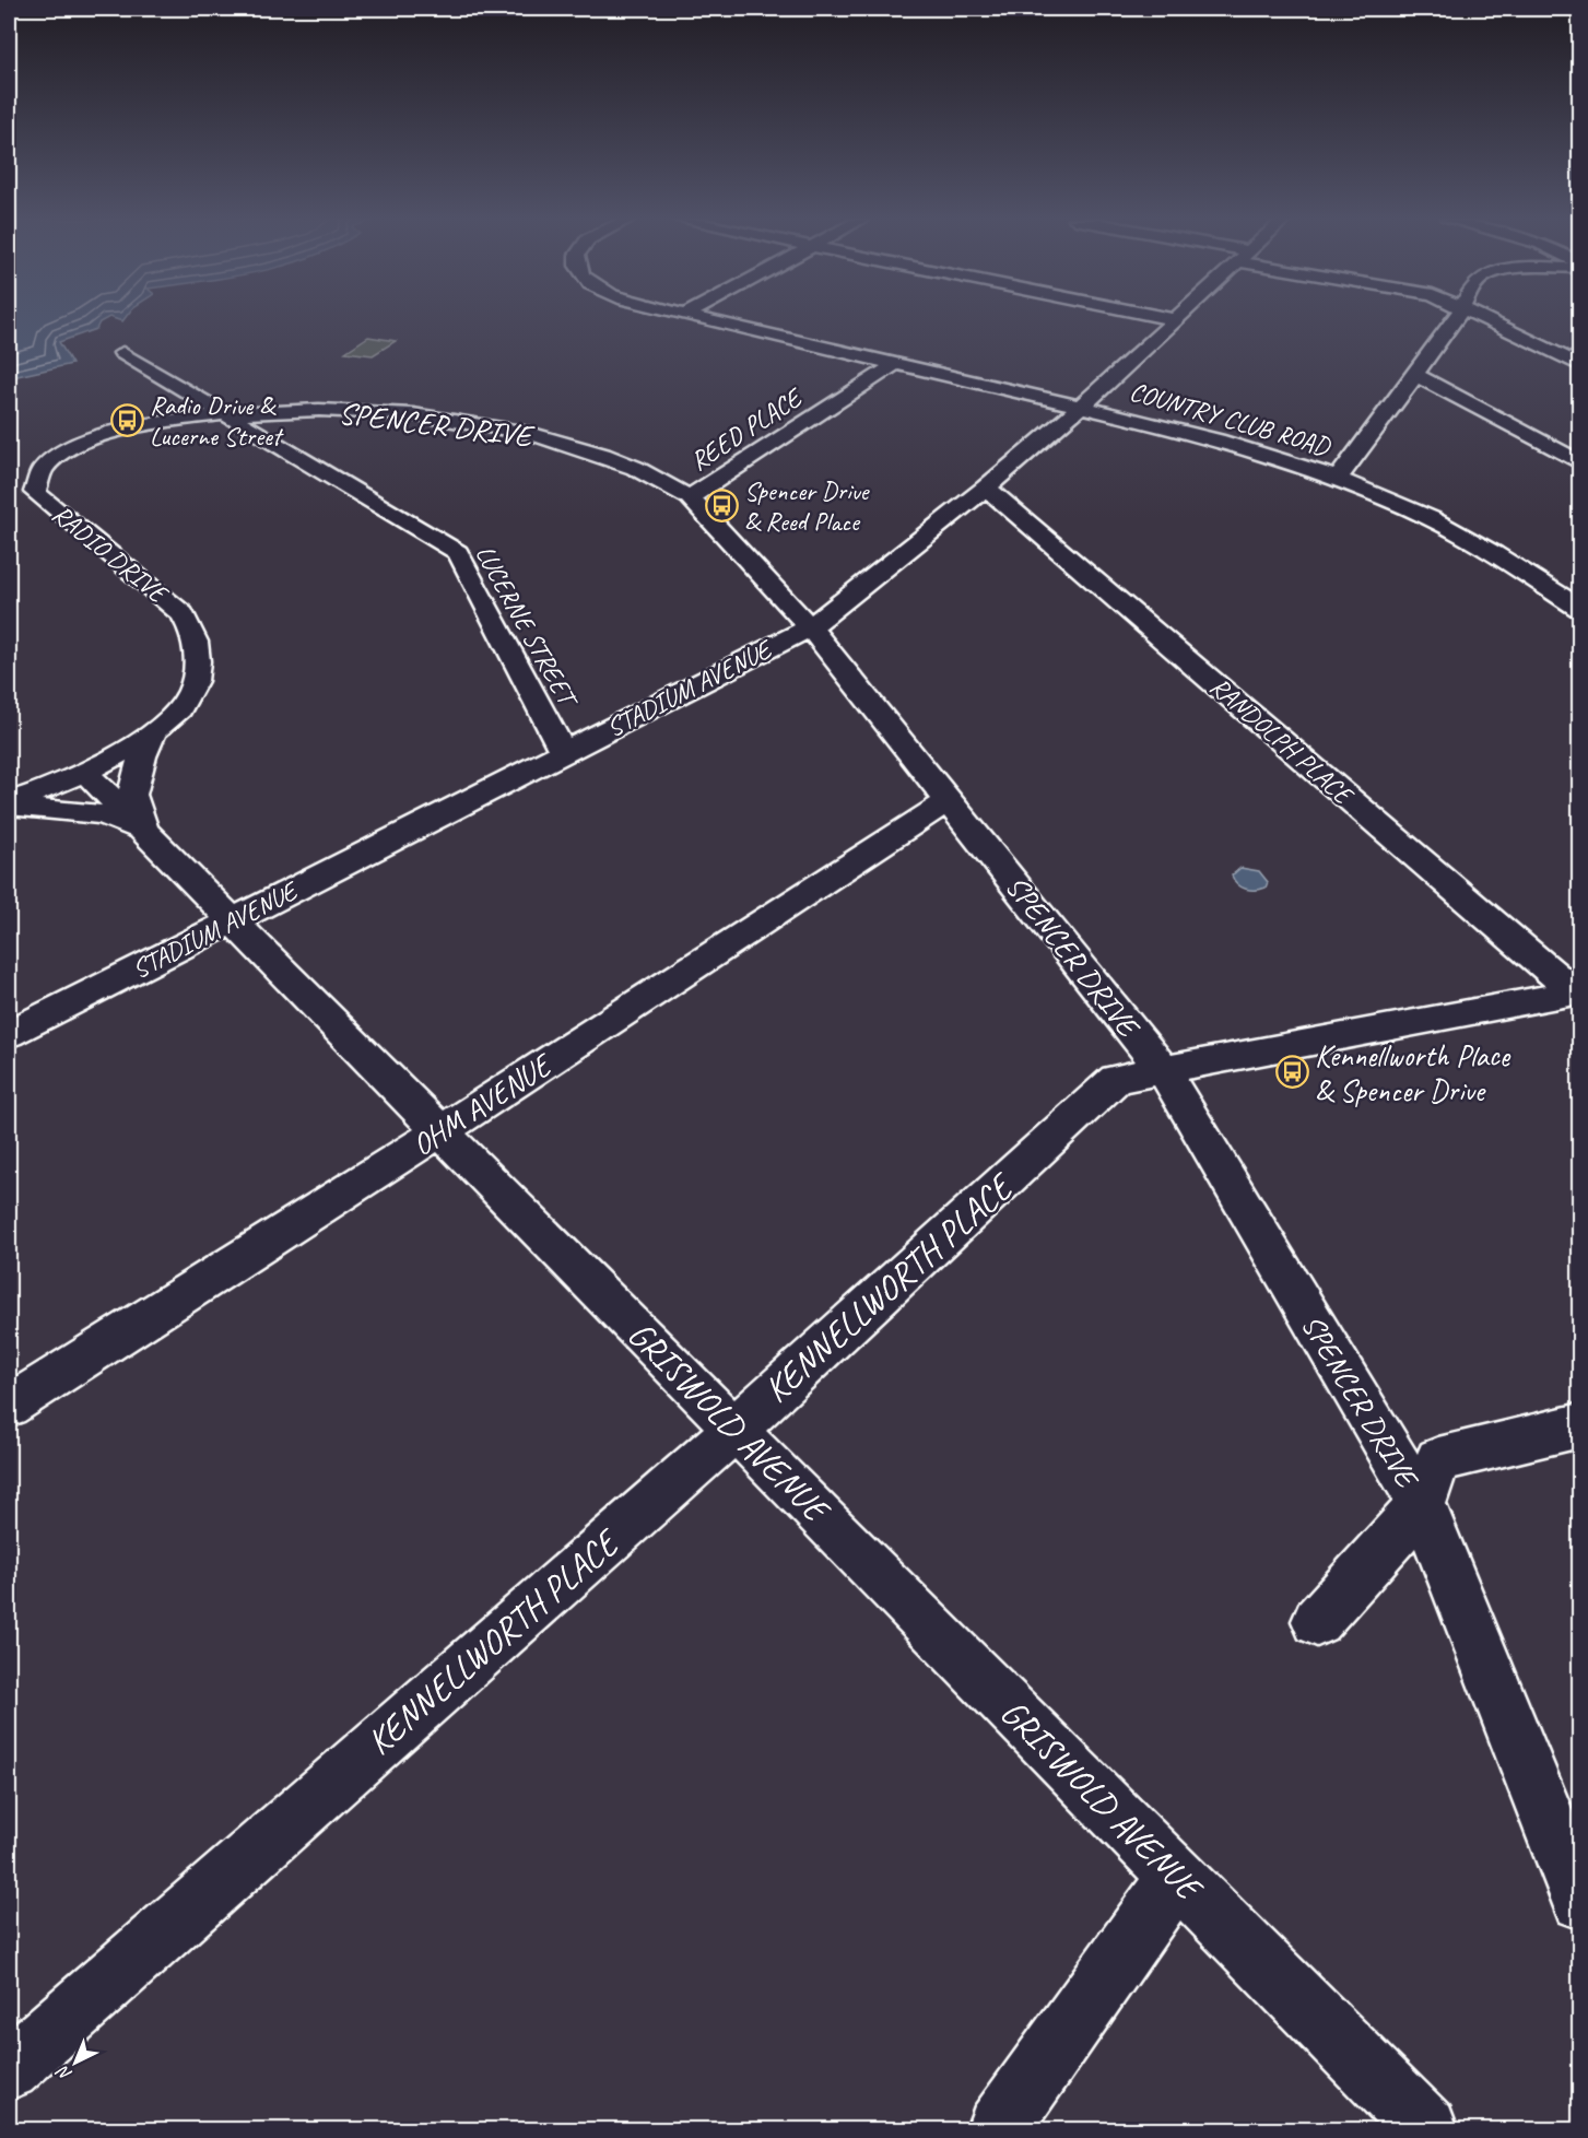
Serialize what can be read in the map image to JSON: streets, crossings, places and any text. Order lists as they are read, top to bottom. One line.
{"streets":{"street":["COUNTRY CLUB ROAD","SPENCER DRIVE","REED PLACE","RADIO DRIVE","LUCERNE STREET","STADIUM AVENUE","RANDOLPH PLACE","OHM AVENUE","KENNELLWORTH PLACE","GRISWOLD AVENUE"]},"crossings":[["COUNTRY CLUB ROAD","REED PLACE"],["COUNTRY CLUB ROAD","STADIUM AVENUE"],["SPENCER DRIVE","REED PLACE"],["SPENCER DRIVE","RADIO DRIVE"],["SPENCER DRIVE","LUCERNE STREET"],["SPENCER DRIVE","STADIUM AVENUE"],["SPENCER DRIVE","OHM AVENUE"],["SPENCER DRIVE","KENNELLWORTH PLACE"],["RADIO DRIVE","LUCERNE STREET"],["RADIO DRIVE","GRISWOLD AVENUE"],["LUCERNE STREET","STADIUM AVENUE"],["STADIUM AVENUE","RANDOLPH PLACE"],["STADIUM AVENUE","GRISWOLD AVENUE"],["RANDOLPH PLACE","KENNELLWORTH PLACE"],["OHM AVENUE","GRISWOLD AVENUE"],["KENNELLWORTH PLACE","GRISWOLD AVENUE"]],"places":{"bus stop":["Radio Drive & Lucerne Street","Spencer Drive & Reed Place","Kennellworth Place & Spencer Drive"]},"north":"bottom left"}
